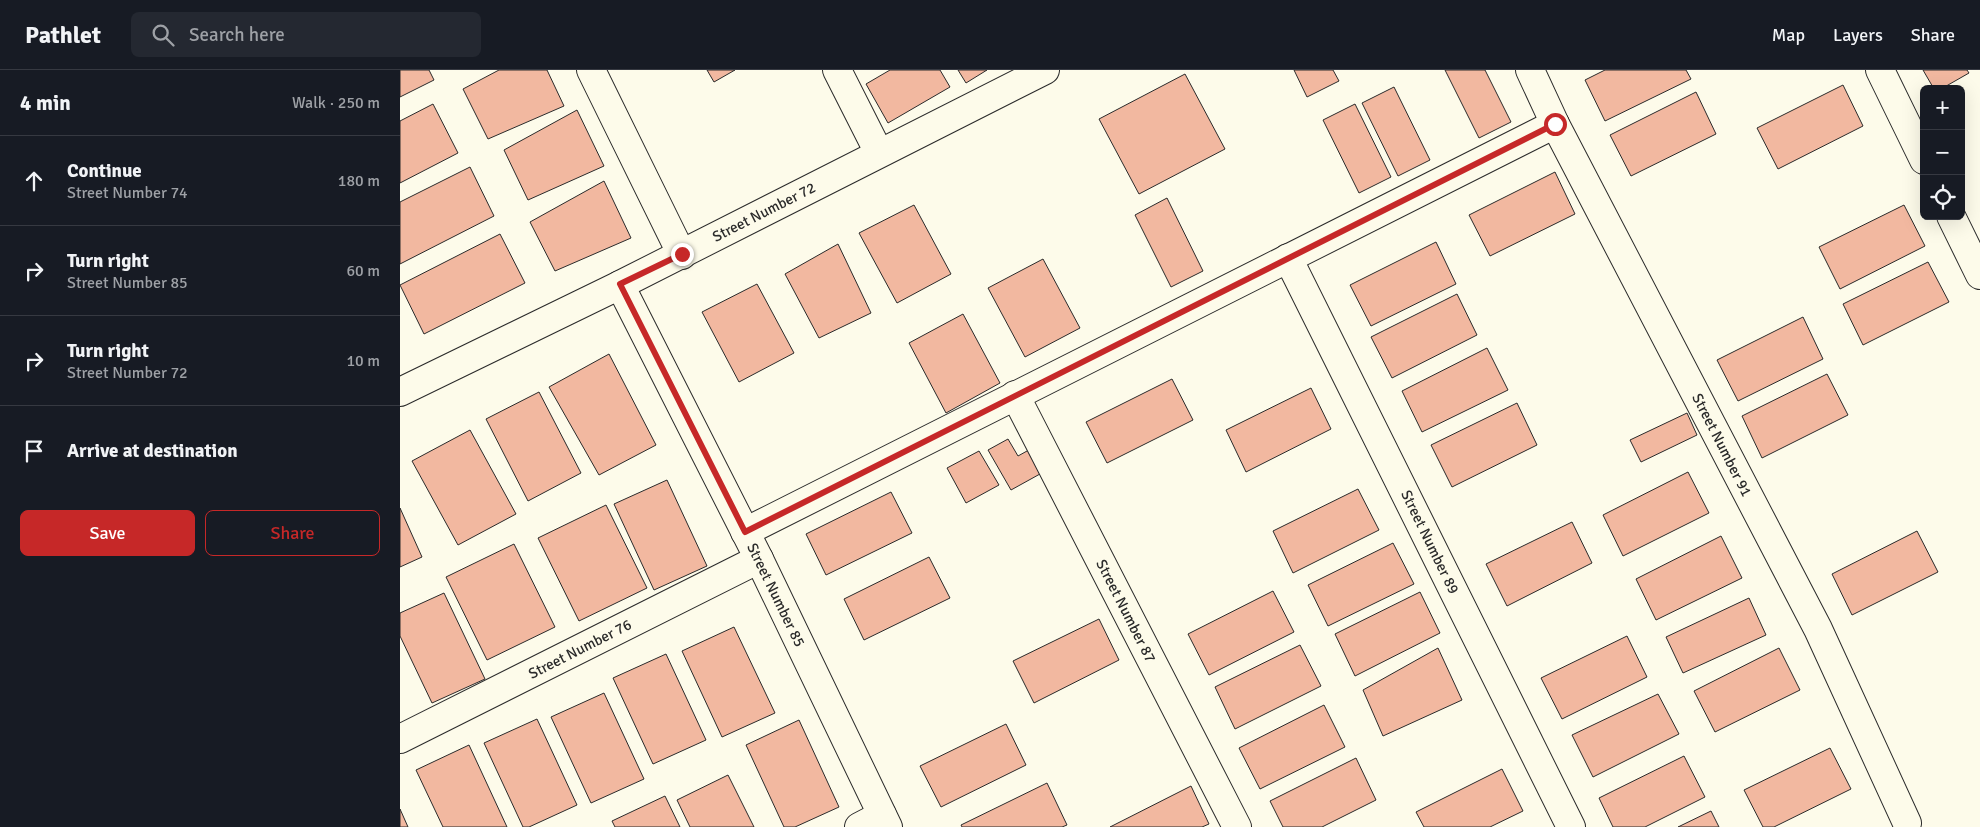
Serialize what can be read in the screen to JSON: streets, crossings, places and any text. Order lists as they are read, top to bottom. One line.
{"streets":{"street":["Street Number 72","Street Number 91","Street Number 89","Street Number 85","Street Number 87","Street Number 76"]},"crossings":[["Street Number 72","Street Number 85"],["Street Number 85","Street Number 76"]],"page":{"header":"Pathlet","search":"Search here","nav":["Map","Layers","Share"],"heading":["4 min","Walk · 250 m"],"map_buttons":["+","−"],"list":[["Continue","Street Number 74","180 m"],["Turn right","Street Number 85","60 m"],["Turn right","Street Number 72","10 m"],"Arrive at destination"],"buttons":["Save","Share"]}}
